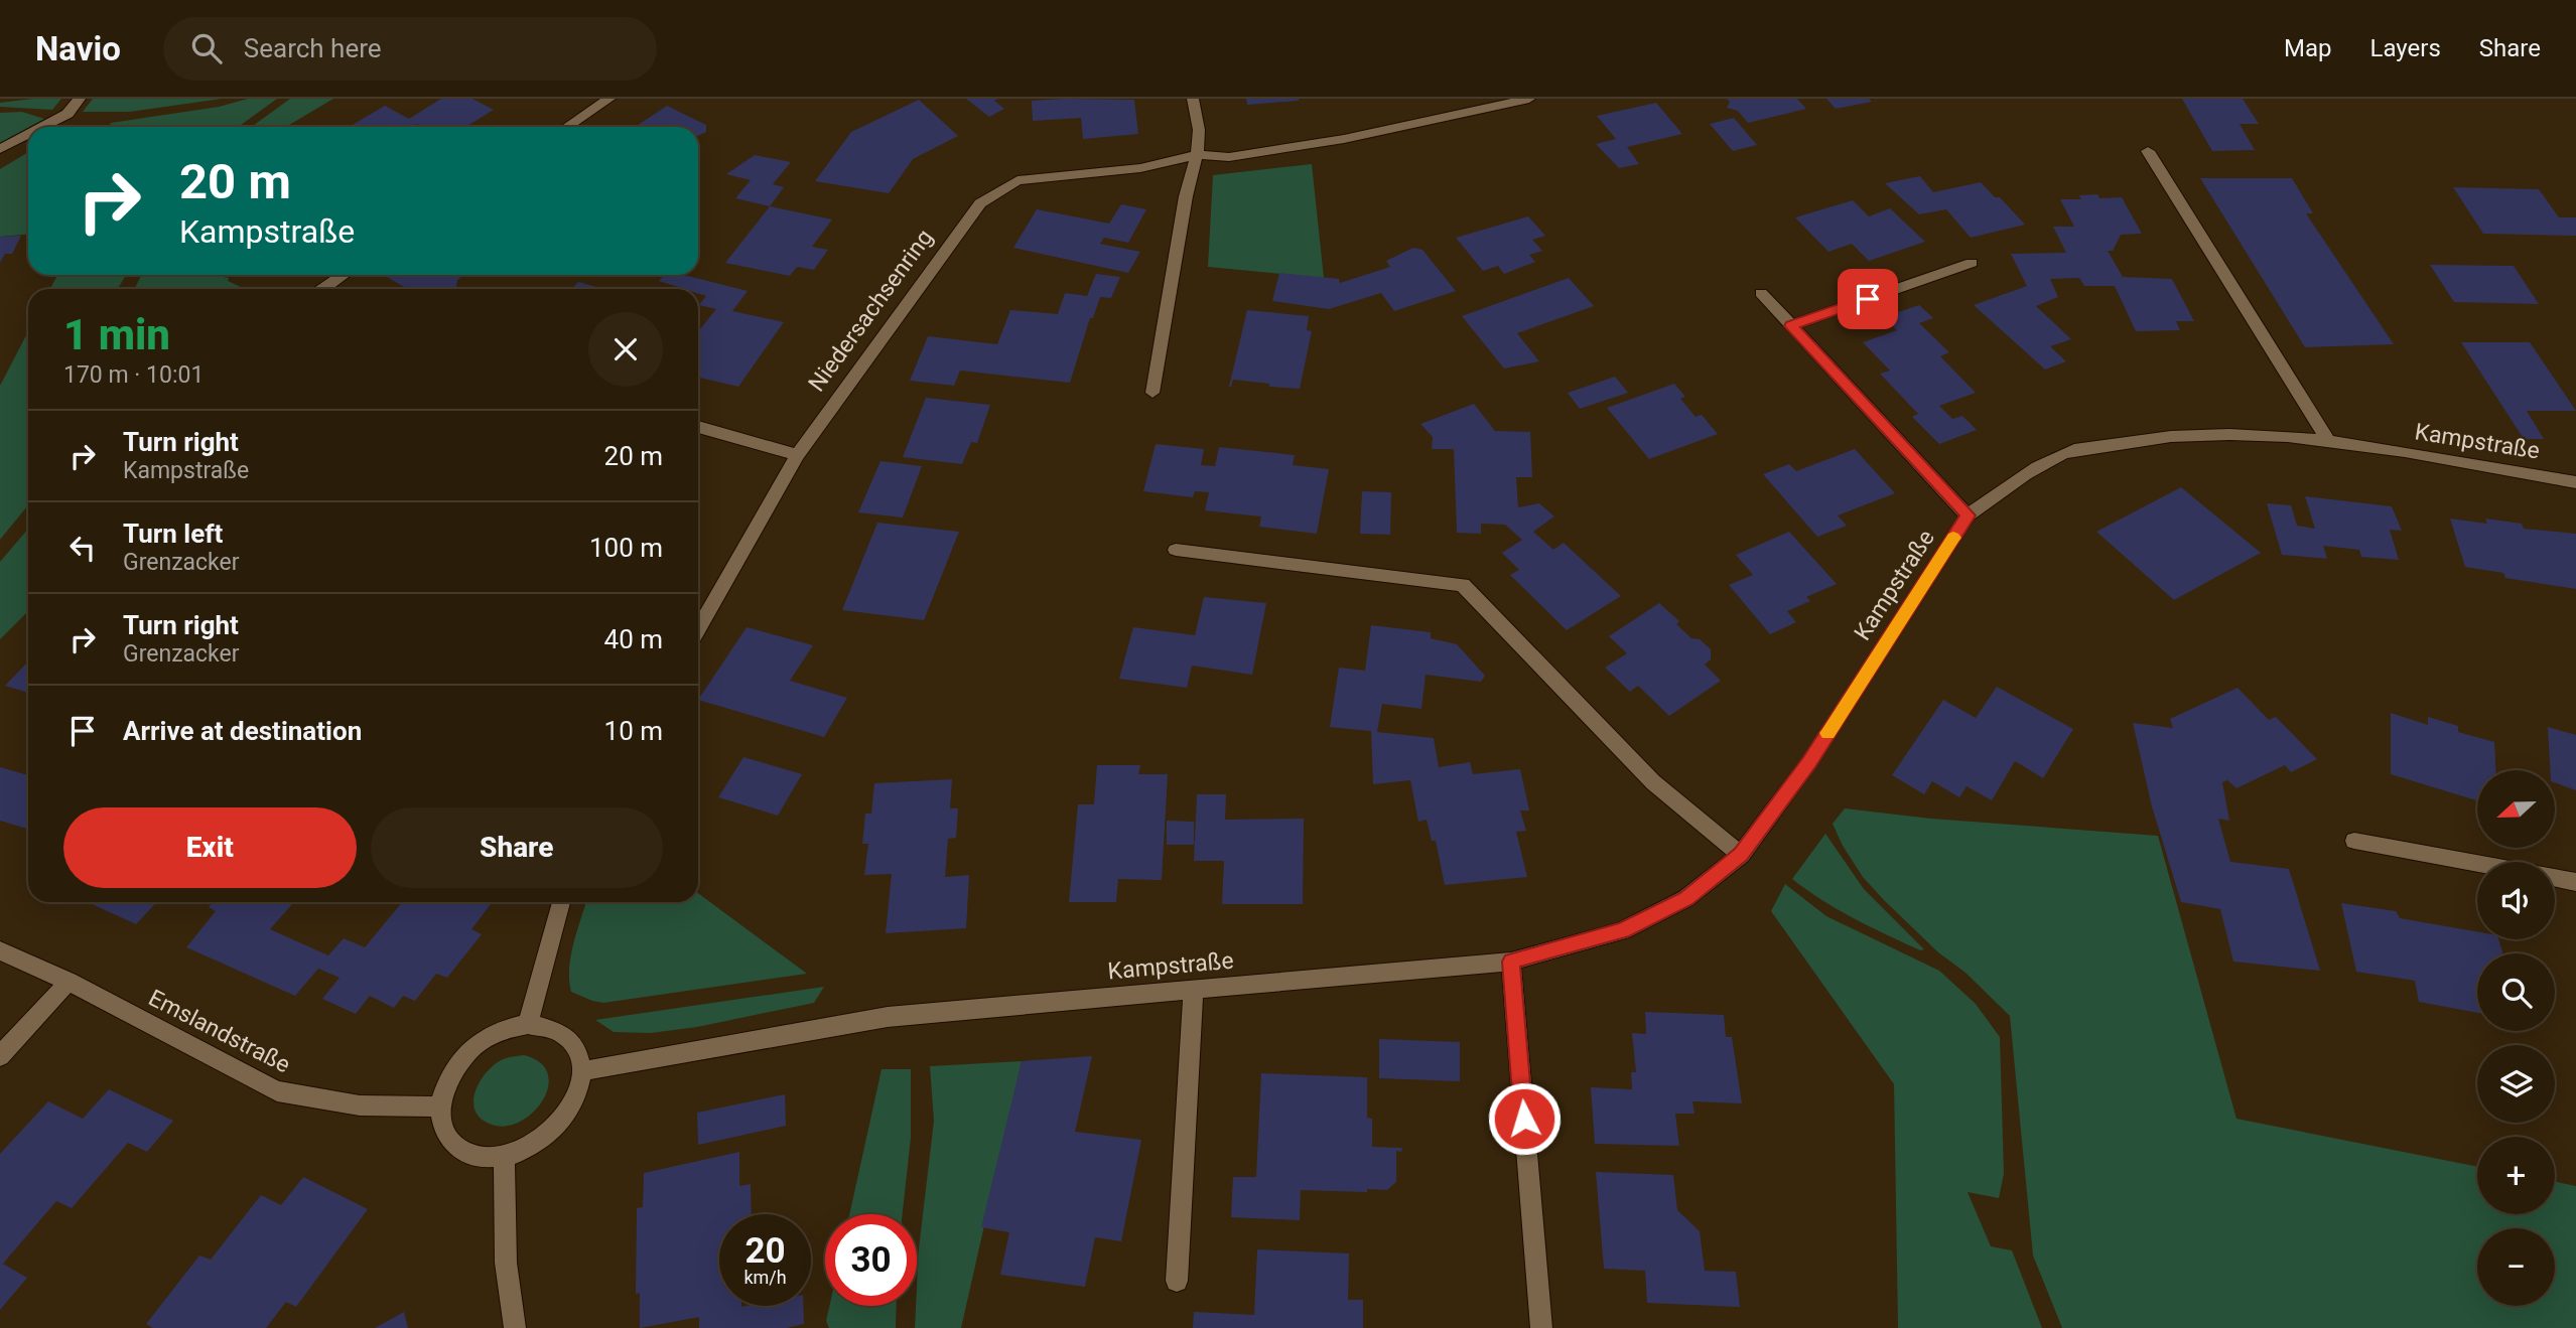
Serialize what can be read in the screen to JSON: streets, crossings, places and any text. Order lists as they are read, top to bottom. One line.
{"streets":{"street":["Niedersachsenring","Kampstraße","Emslandstraße"]},"crossings":[["Kampstraße","Emslandstraße"]],"north":"left","page":{"header":"Navio","search":"Search here","nav":["Map","Layers","Share"],"turn":["20 m","Kampstraße"],"heading":["1 min","170 m · 10:01"],"list":[{"name":"Turn right","note":"Kampstraße","value":"20 m"},{"name":"Turn left","note":"Grenzacker","value":"100 m"},{"name":"Turn right","note":"Grenzacker","value":"40 m"},{"name":"Arrive at destination","value":"10 m"}],"map_buttons":["+","−"],"buttons":["Exit","Share"],"speed":"20 km/h","limit":"30"}}
